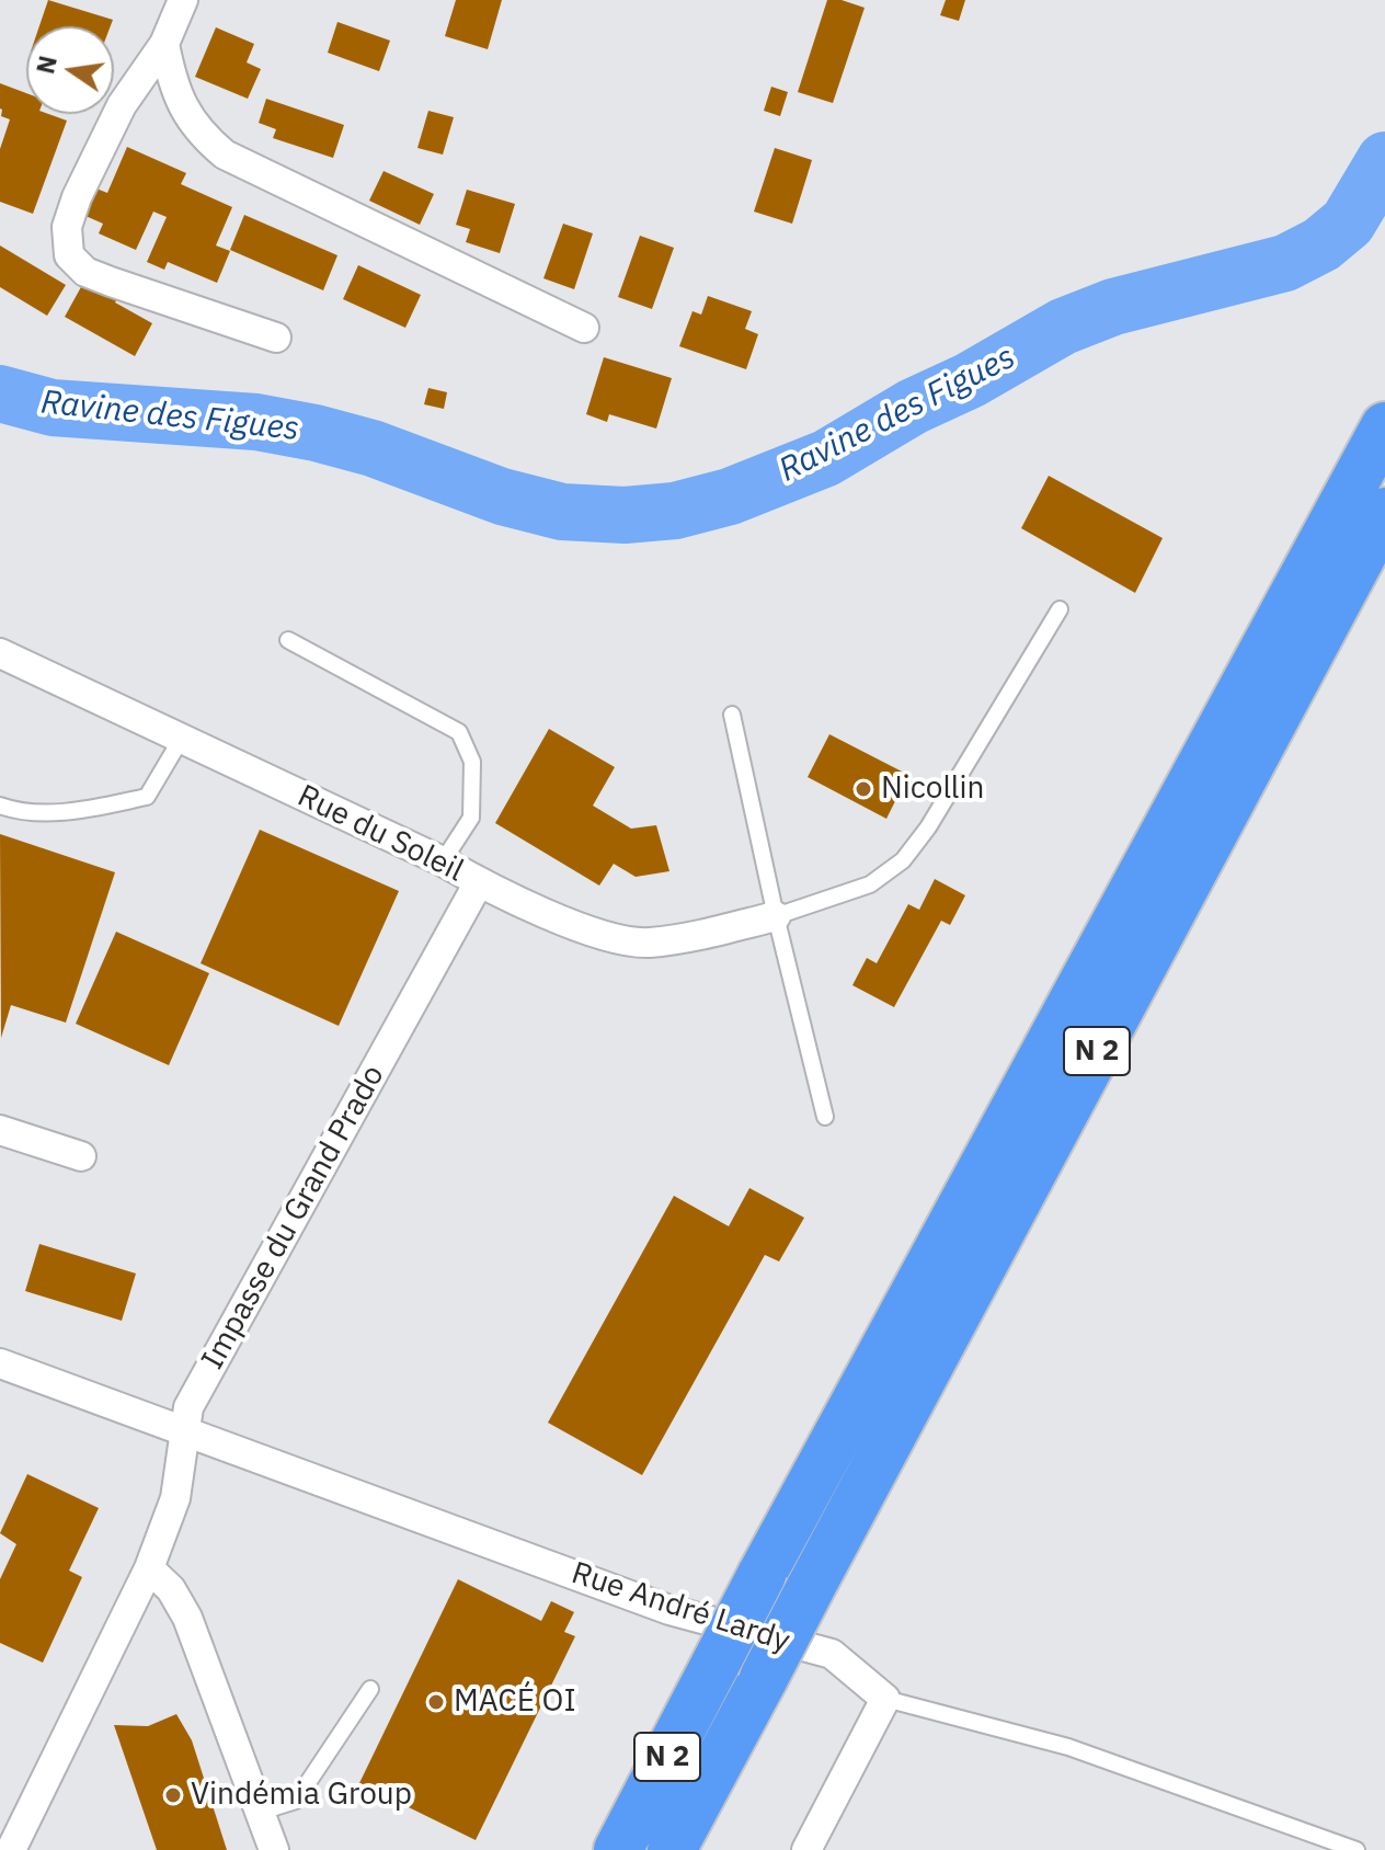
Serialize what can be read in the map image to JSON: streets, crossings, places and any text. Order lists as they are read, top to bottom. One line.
{"streets":{"highway":["N 2"],"street":["Rue du Soleil","Impasse du Grand Prado","Rue André Lardy"]},"crossings":[["Rue du Soleil","Impasse du Grand Prado"],["Impasse du Grand Prado","Rue André Lardy"]],"water":["Ravine des Figues"],"places":["Nicollin","MACÉ OI","Vindémia Group"],"north":"left"}
